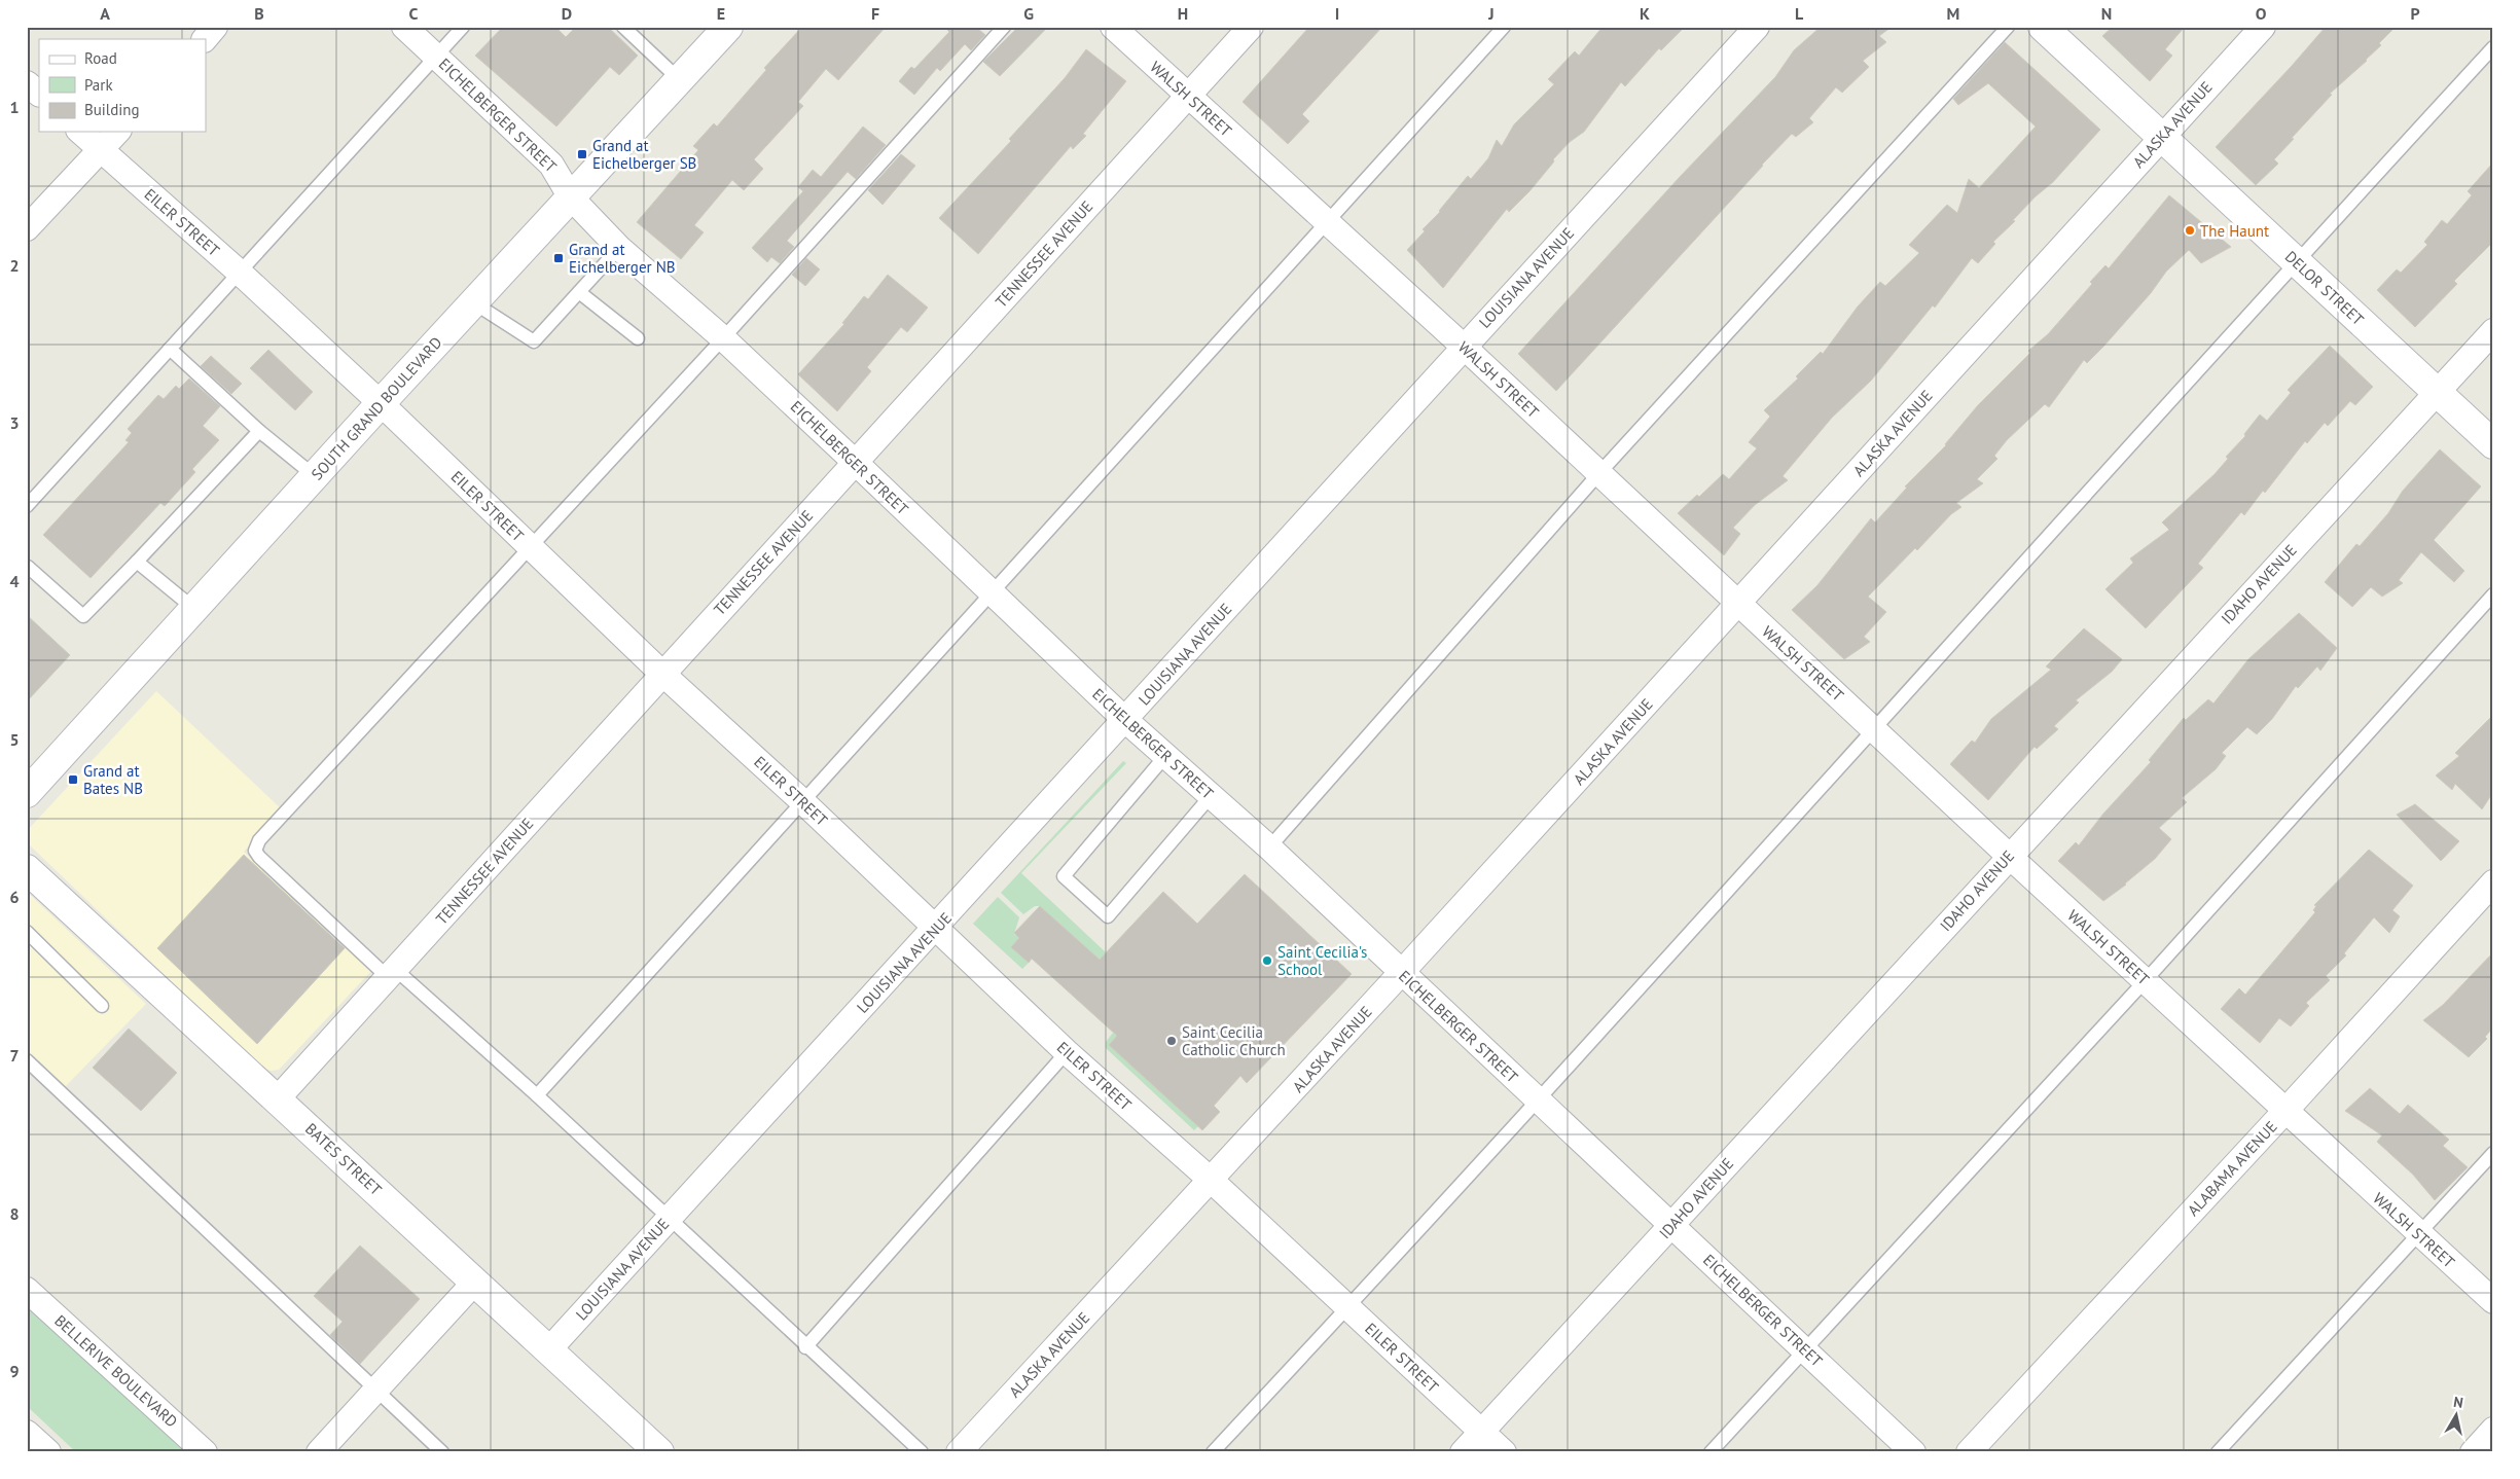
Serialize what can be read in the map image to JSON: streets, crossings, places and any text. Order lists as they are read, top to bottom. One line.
{"streets":{"main road":["DELOR STREET","SOUTH GRAND BOULEVARD","BATES STREET"],"street":["WALSH STREET","EICHELBERGER STREET","ALASKA AVENUE","EILER STREET","TENNESSEE AVENUE","LOUISIANA AVENUE","IDAHO AVENUE","ALABAMA AVENUE","BELLERIVE BOULEVARD"]},"crossings":[["WALSH STREET","ALASKA AVENUE"],["WALSH STREET","TENNESSEE AVENUE"],["WALSH STREET","LOUISIANA AVENUE"],["WALSH STREET","IDAHO AVENUE"],["WALSH STREET","ALABAMA AVENUE"],["EICHELBERGER STREET","ALASKA AVENUE"],["EICHELBERGER STREET","TENNESSEE AVENUE"],["EICHELBERGER STREET","LOUISIANA AVENUE"],["EICHELBERGER STREET","SOUTH GRAND BOULEVARD"],["EICHELBERGER STREET","IDAHO AVENUE"],["ALASKA AVENUE","EILER STREET"],["ALASKA AVENUE","DELOR STREET"],["EILER STREET","TENNESSEE AVENUE"],["EILER STREET","LOUISIANA AVENUE"],["EILER STREET","SOUTH GRAND BOULEVARD"],["EILER STREET","IDAHO AVENUE"],["TENNESSEE AVENUE","BATES STREET"],["LOUISIANA AVENUE","BATES STREET"],["DELOR STREET","IDAHO AVENUE"]],"places":{"transit":["Grand at Eichelberger SB","Grand at Eichelberger NB","Grand at Bates NB"],"other":["The Haunt","Saint Cecilia's School","Saint Cecilia Catholic Church"]},"legend":["Road","Park","Building"],"north":"top","grid":{"columns":["A","B","C","D","E","F","G","H","I","J","K","L","M","N","O","P"],"rows":["1","2","3","4","5","6","7","8","9"]}}
